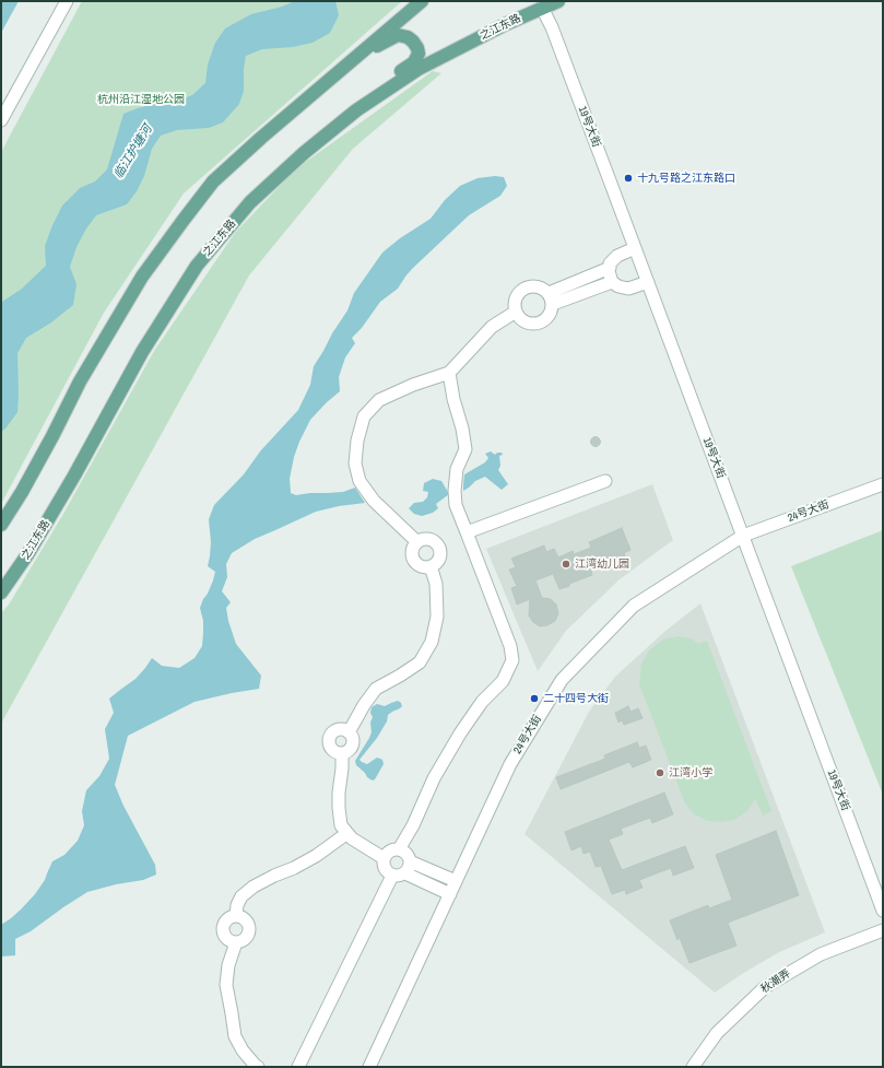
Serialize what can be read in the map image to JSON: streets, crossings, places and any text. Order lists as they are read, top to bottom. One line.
{"streets":{"main road":["之江东路"],"street":["19号大街","24号大街","秋潮弄"]},"crossings":[["之江东路","19号大街"],["19号大街","24号大街"]],"water":["临江护塘河"],"parks":["杭州沿江湿地公园"],"places":["十九号路之江东路口","江湾幼儿园","二十四号大街","江湾小学"]}
